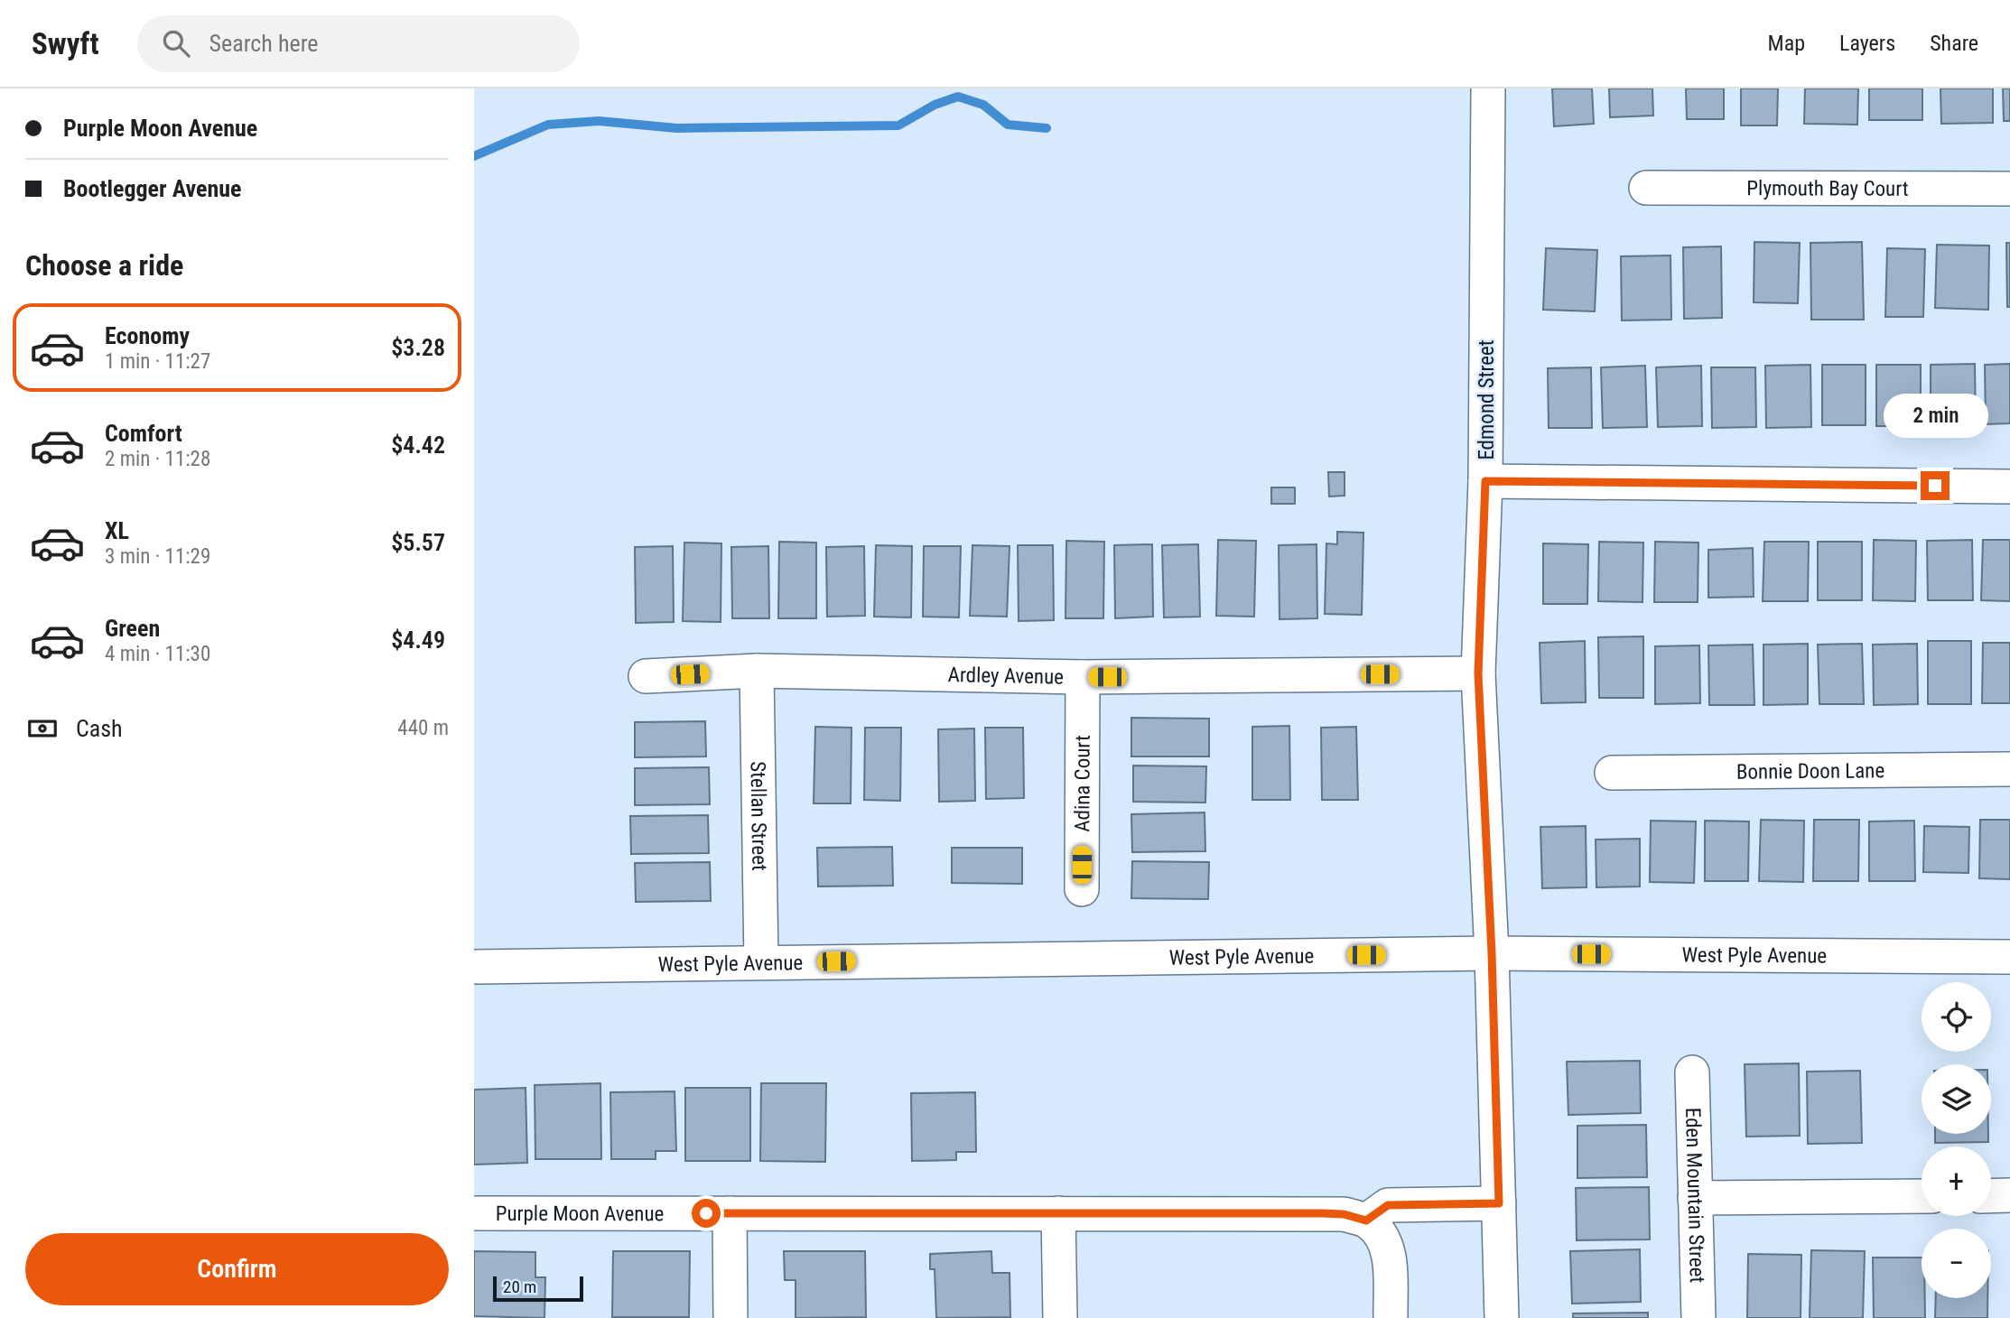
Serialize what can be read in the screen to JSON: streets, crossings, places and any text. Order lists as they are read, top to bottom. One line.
{"streets":{"street":["Plymouth Bay Court","Edmond Street","Ardley Avenue","Bonnie Doon Lane","Adina Court","Stellan Street","West Pyle Avenue","Eden Mountain Street","Purple Moon Avenue"]},"crossings":[["Edmond Street","Ardley Avenue"],["Edmond Street","West Pyle Avenue"],["Ardley Avenue","Adina Court"],["Ardley Avenue","Stellan Street"],["Stellan Street","West Pyle Avenue"]],"scale_bar":"20 m","page":{"header":"Swyft","search":"Search here","nav":["Map","Layers","Share"],"banner":["Purple Moon Avenue","Bootlegger Avenue"],"heading":"Choose a ride","list":[{"name":"Economy","note":"1 min · 11:27","value":"$3.28"},{"name":"Comfort","note":"2 min · 11:28","value":"$4.42"},{"name":"XL","note":"3 min · 11:29","value":"$5.57"},{"name":"Green","note":"4 min · 11:30","value":"$4.49"}],"bubble":"2 min","pay":["Cash","440 m"],"map_buttons":["+","−"],"buttons":"Confirm","scale":"20 m"}}
